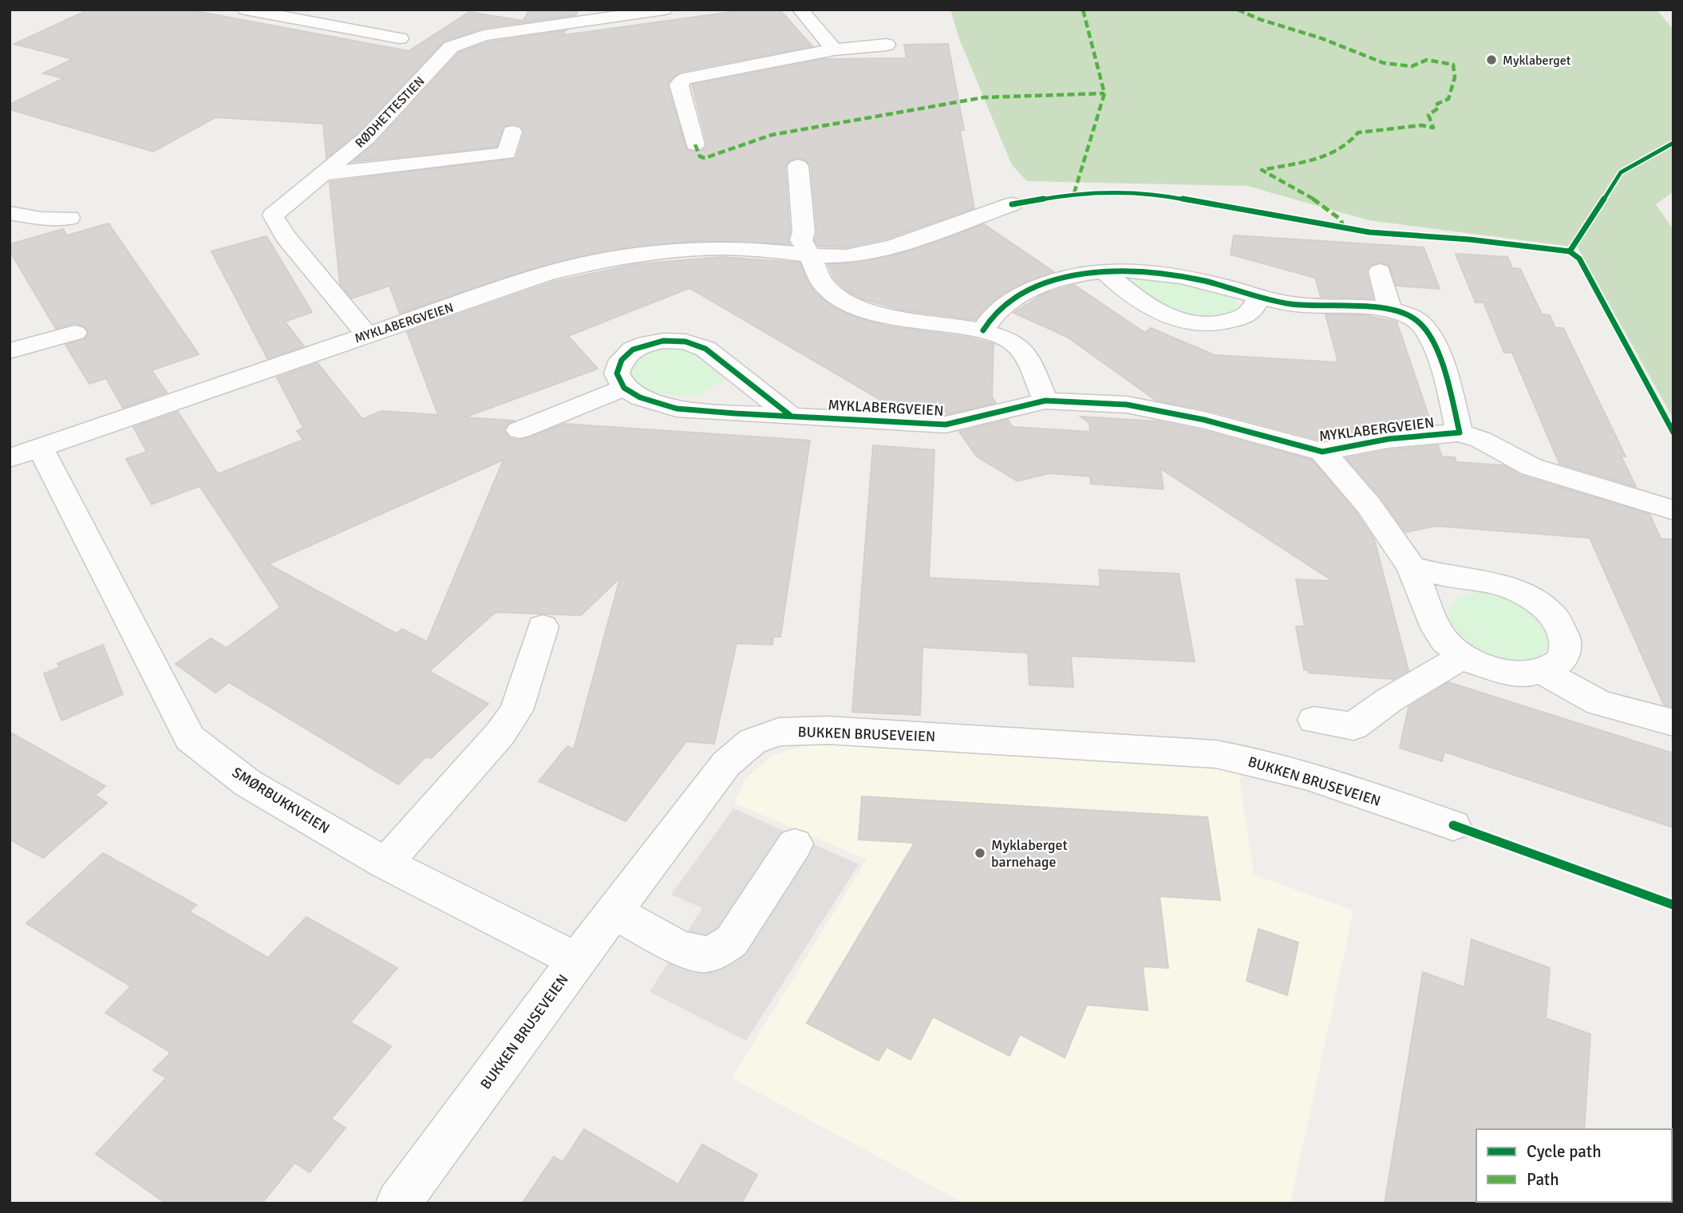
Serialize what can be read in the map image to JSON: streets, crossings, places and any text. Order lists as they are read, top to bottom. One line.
{"streets":{"street":["RØDHETTESTIEN","MYKLABERGVEIEN","BUKKEN BRUSEVEIEN","SMØRBUKKVEIEN"]},"crossings":[["RØDHETTESTIEN","MYKLABERGVEIEN"],["MYKLABERGVEIEN","SMØRBUKKVEIEN"],["BUKKEN BRUSEVEIEN","SMØRBUKKVEIEN"]],"places":["Myklaberget","Myklaberget barnehage"],"legend":["Cycle path","Path"]}
